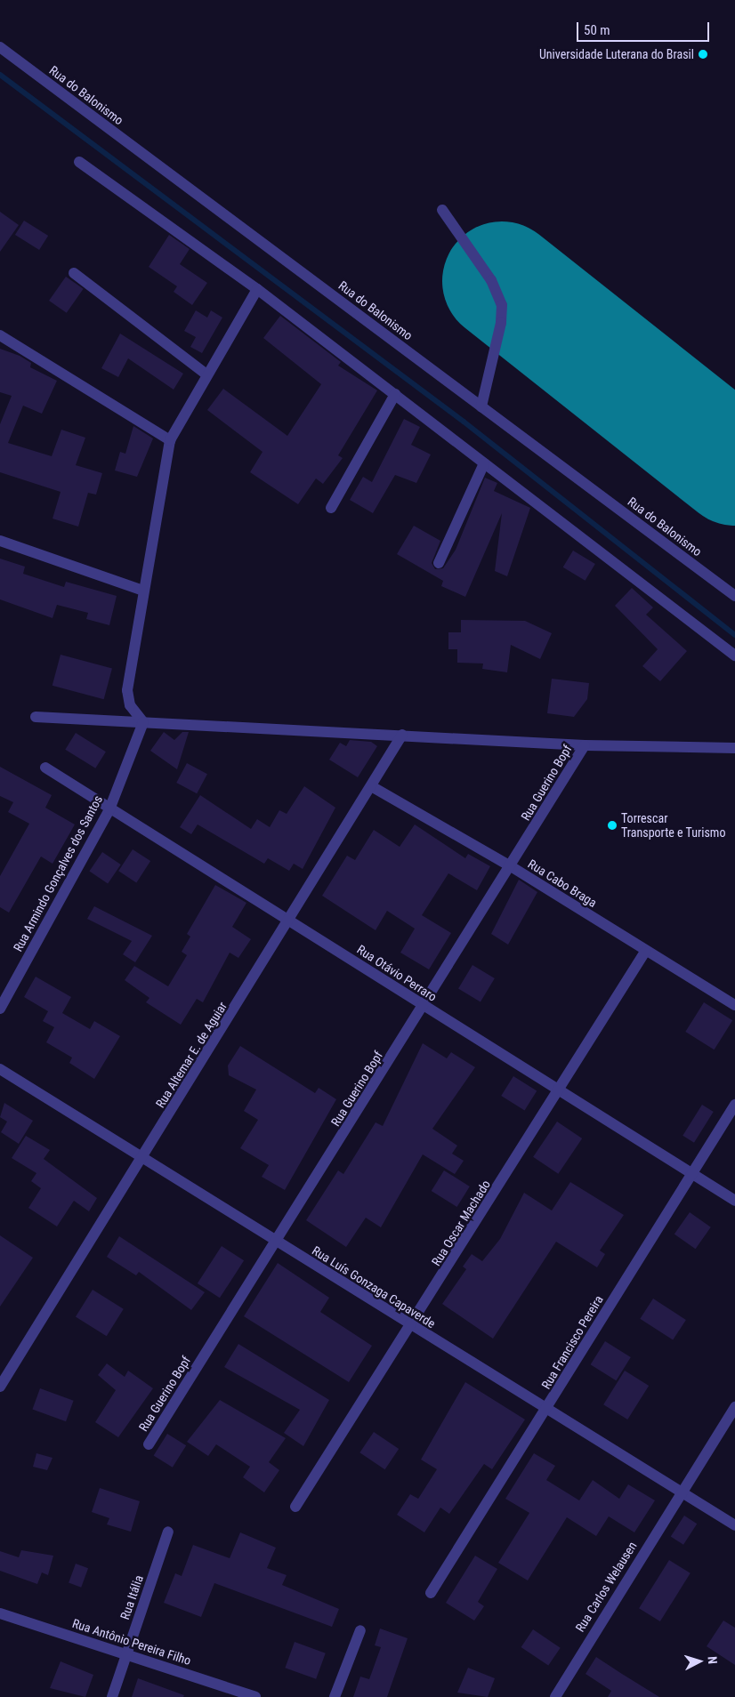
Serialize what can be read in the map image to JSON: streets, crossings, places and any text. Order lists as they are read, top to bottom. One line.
{"streets":{"street":["Rua do Balonismo","Rua Guerino Bopf","Rua Armindo Gonçalves dos Santos","Rua Cabo Braga","Rua Otávio Perraro","Rua Altemar E. de Aguiar","Rua Oscar Machado","Rua Luís Gonzaga Capaverde","Rua Francisco Pereira","Rua Carlos Welausen","Rua Itália","Rua Antônio Pereira Filho"]},"crossings":[["Rua Guerino Bopf","Rua Cabo Braga"],["Rua Guerino Bopf","Rua Otávio Perraro"],["Rua Guerino Bopf","Rua Luís Gonzaga Capaverde"],["Rua Armindo Gonçalves dos Santos","Rua Otávio Perraro"],["Rua Cabo Braga","Rua Altemar E. de Aguiar"],["Rua Cabo Braga","Rua Oscar Machado"],["Rua Otávio Perraro","Rua Altemar E. de Aguiar"],["Rua Otávio Perraro","Rua Oscar Machado"],["Rua Otávio Perraro","Rua Francisco Pereira"],["Rua Altemar E. de Aguiar","Rua Luís Gonzaga Capaverde"],["Rua Oscar Machado","Rua Luís Gonzaga Capaverde"],["Rua Luís Gonzaga Capaverde","Rua Francisco Pereira"],["Rua Luís Gonzaga Capaverde","Rua Carlos Welausen"],["Rua Itália","Rua Antônio Pereira Filho"]],"places":["Universidade Luterana do Brasil","Torrescar Transporte e Turismo"],"scale_bar":"50 m","north":"right"}
